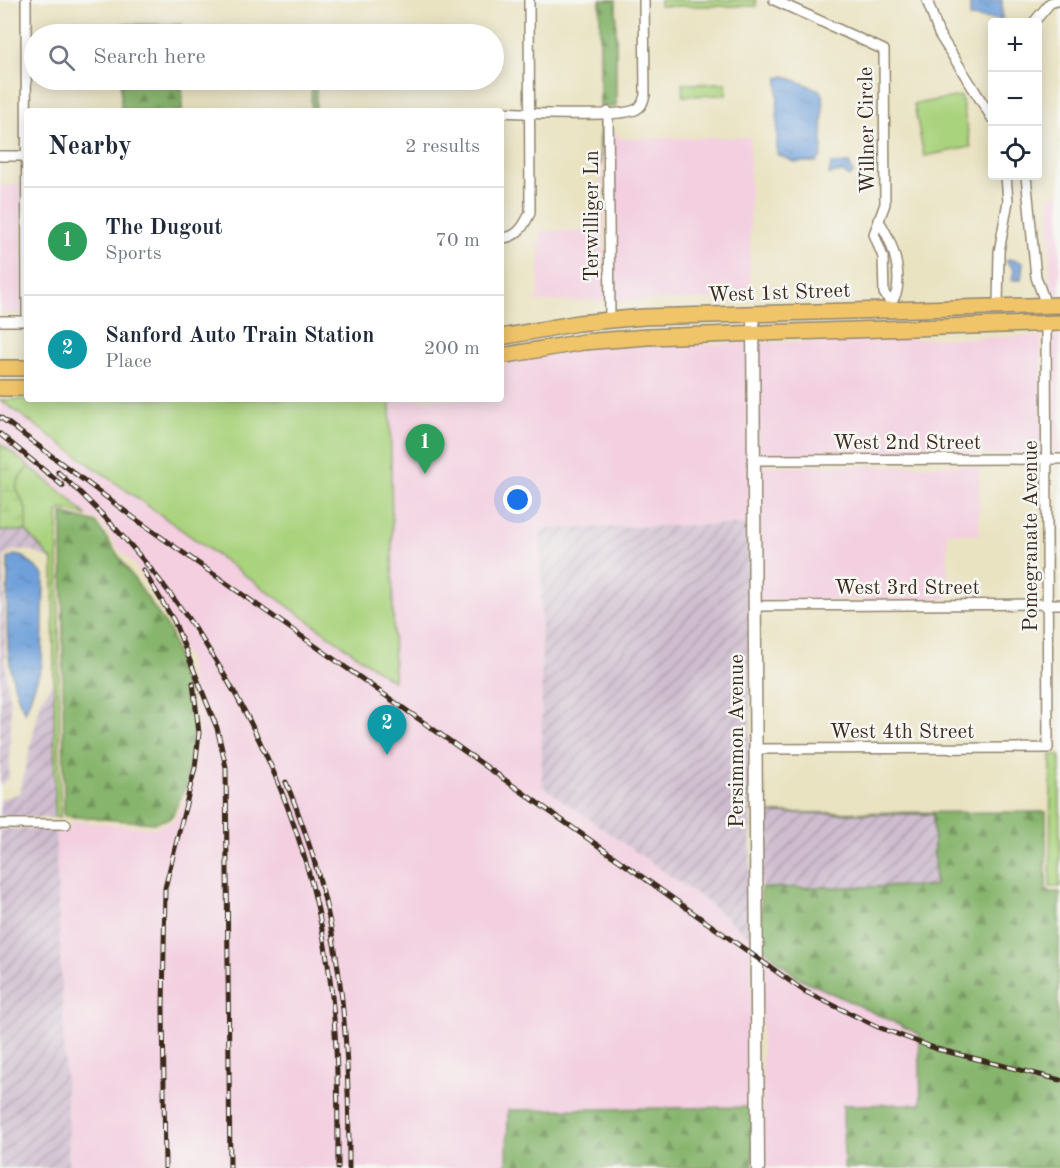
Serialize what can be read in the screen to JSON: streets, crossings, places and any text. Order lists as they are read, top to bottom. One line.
{"streets":{"main road":["West 1st Street"],"street":["Willner Circle","Terwilliger Ln","West 2nd Street","Pomegranate Avenue","West 3rd Street","West 4th Street","Persimmon Avenue"]},"crossings":[["Willner Circle","West 1st Street"],["Terwilliger Ln","West 1st Street"],["West 1st Street","Pomegranate Avenue"],["West 1st Street","Persimmon Avenue"],["West 2nd Street","Pomegranate Avenue"],["West 2nd Street","Persimmon Avenue"],["Pomegranate Avenue","West 3rd Street"],["Pomegranate Avenue","West 4th Street"],["West 3rd Street","Persimmon Avenue"],["West 4th Street","Persimmon Avenue"]],"page":{"map_buttons":["+","−"],"search":"Search here","heading":["Nearby","2 results"],"list":[{"mark":"1","name":"The Dugout","note":"Sports","value":"70 m"},{"mark":"2","name":"Sanford Auto Train Station","note":"Place","value":"200 m"}],"pins":["1","2"]}}
